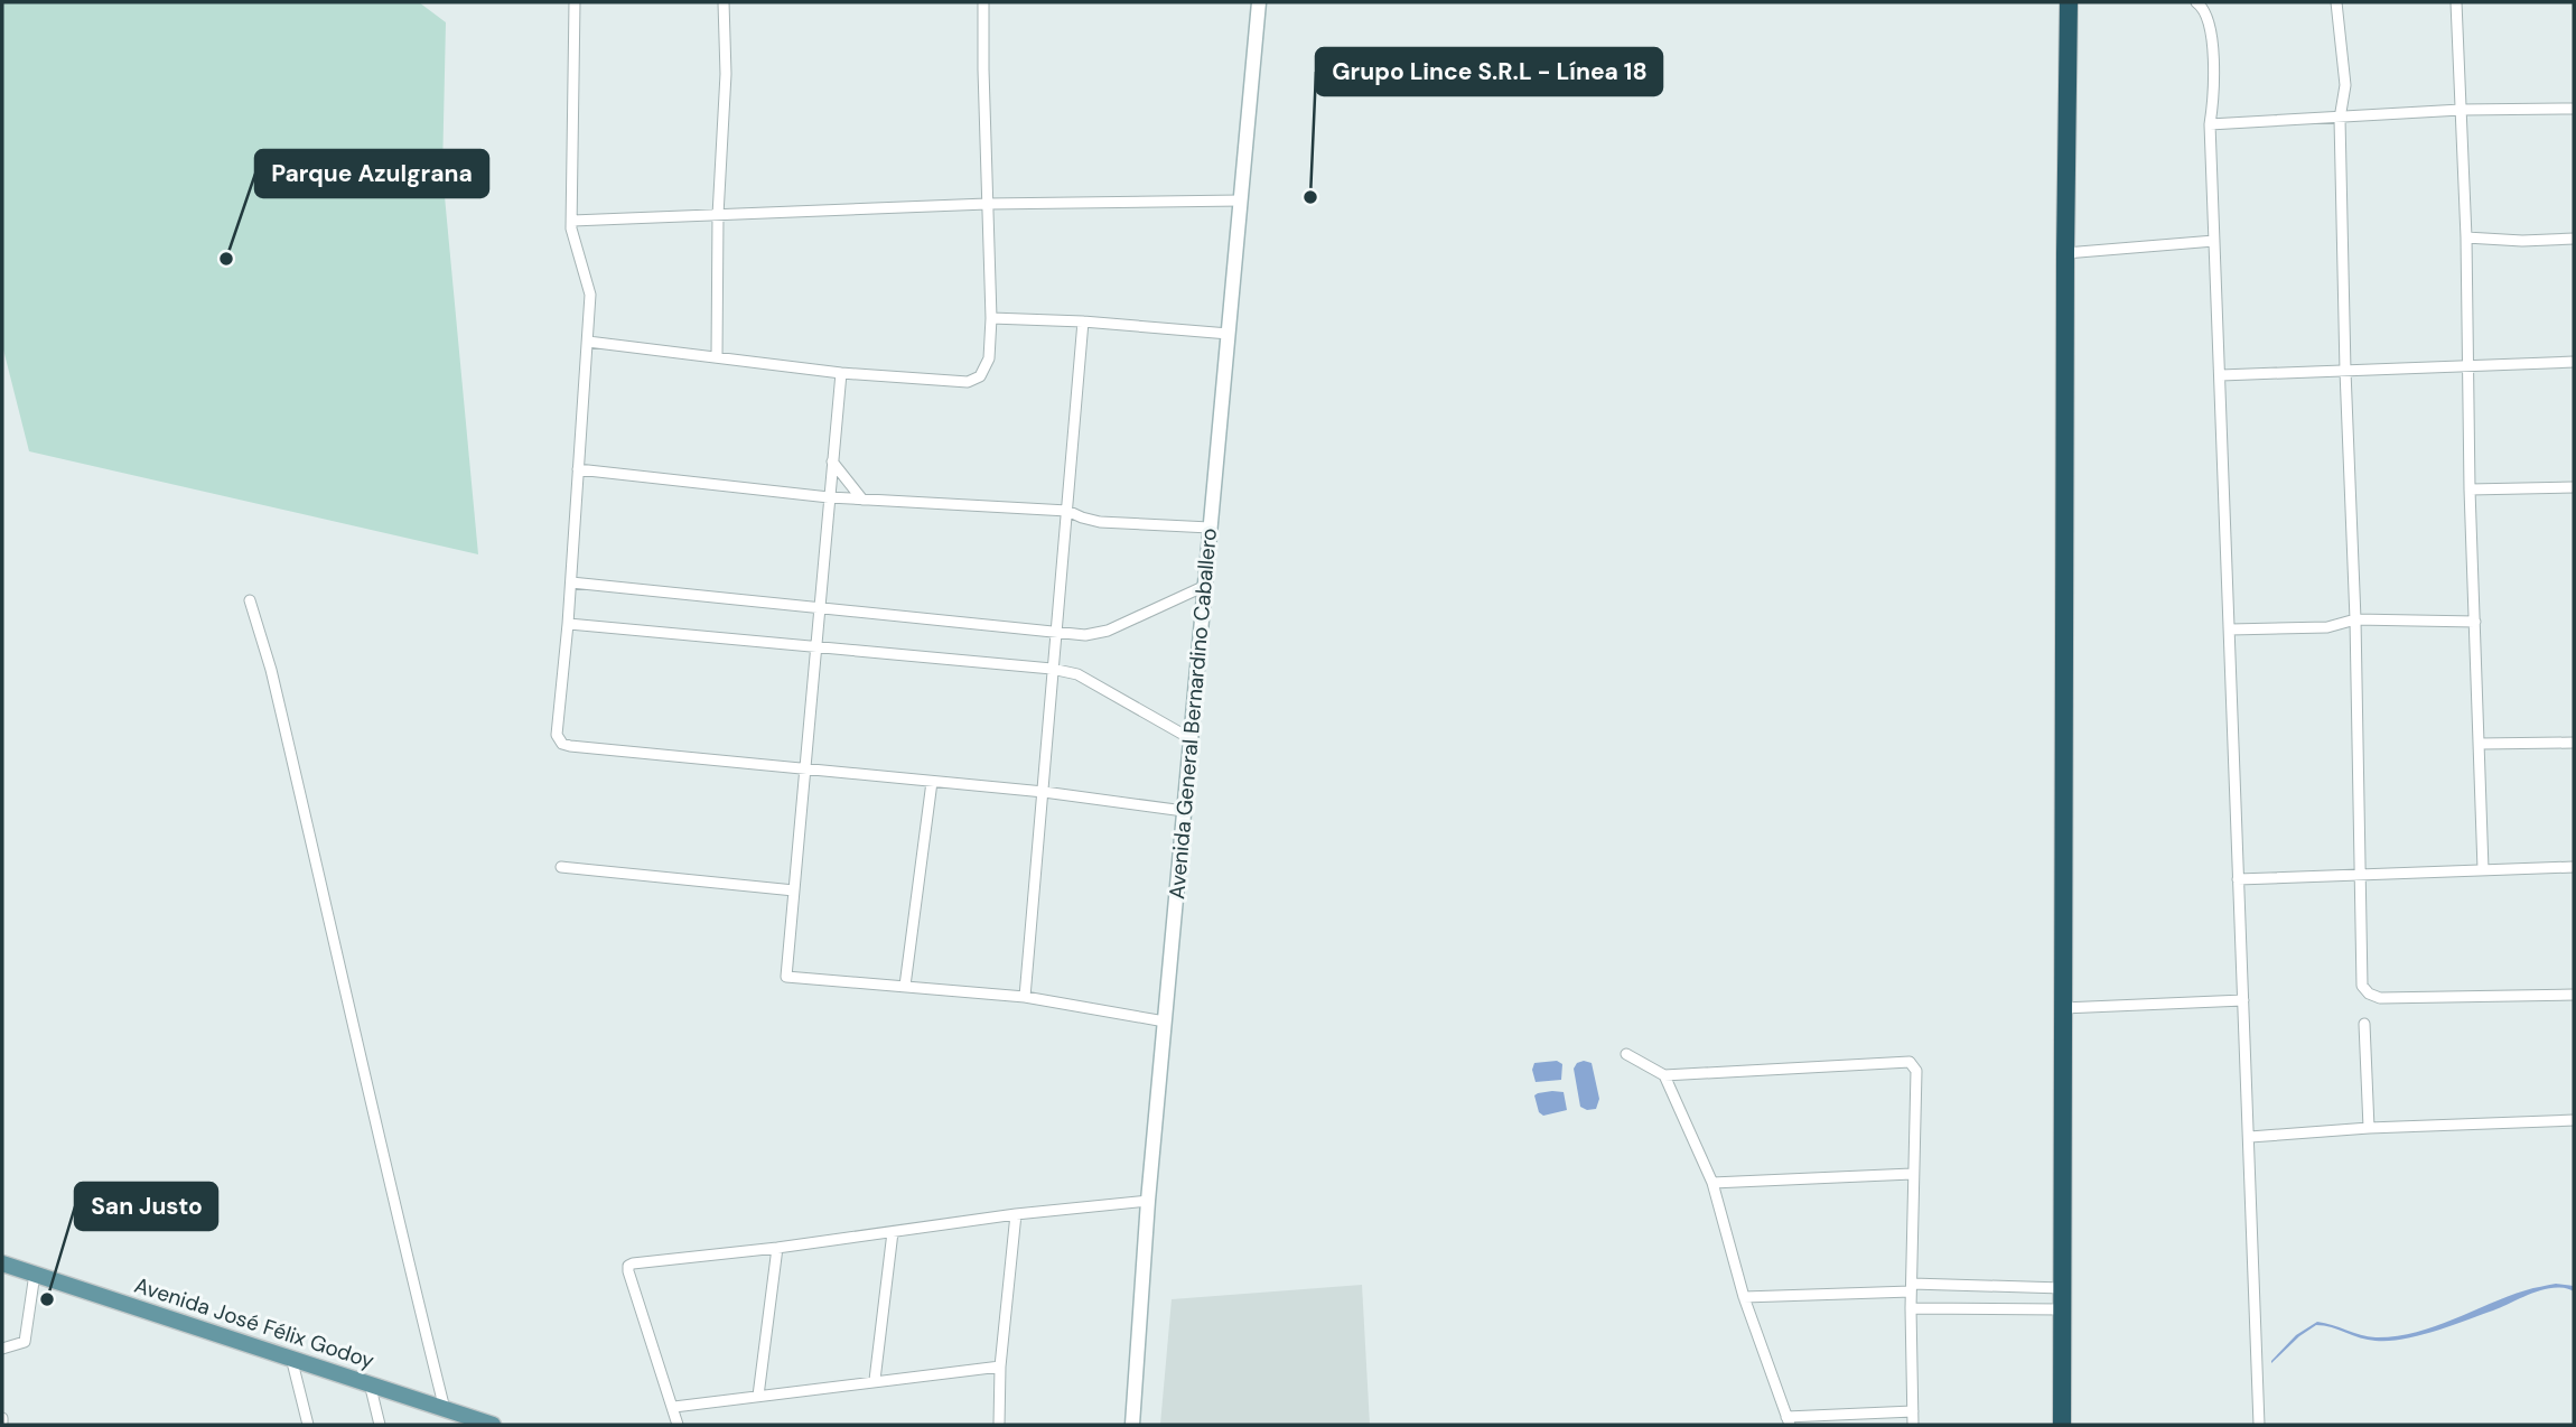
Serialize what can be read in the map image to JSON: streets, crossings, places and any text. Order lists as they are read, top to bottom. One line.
{"streets":{"main road":["Avenida General Bernardino Caballero","Avenida José Félix Godoy"]},"places":["Grupo Lince S.R.L - Línea 18","Parque Azulgrana","San Justo"]}
